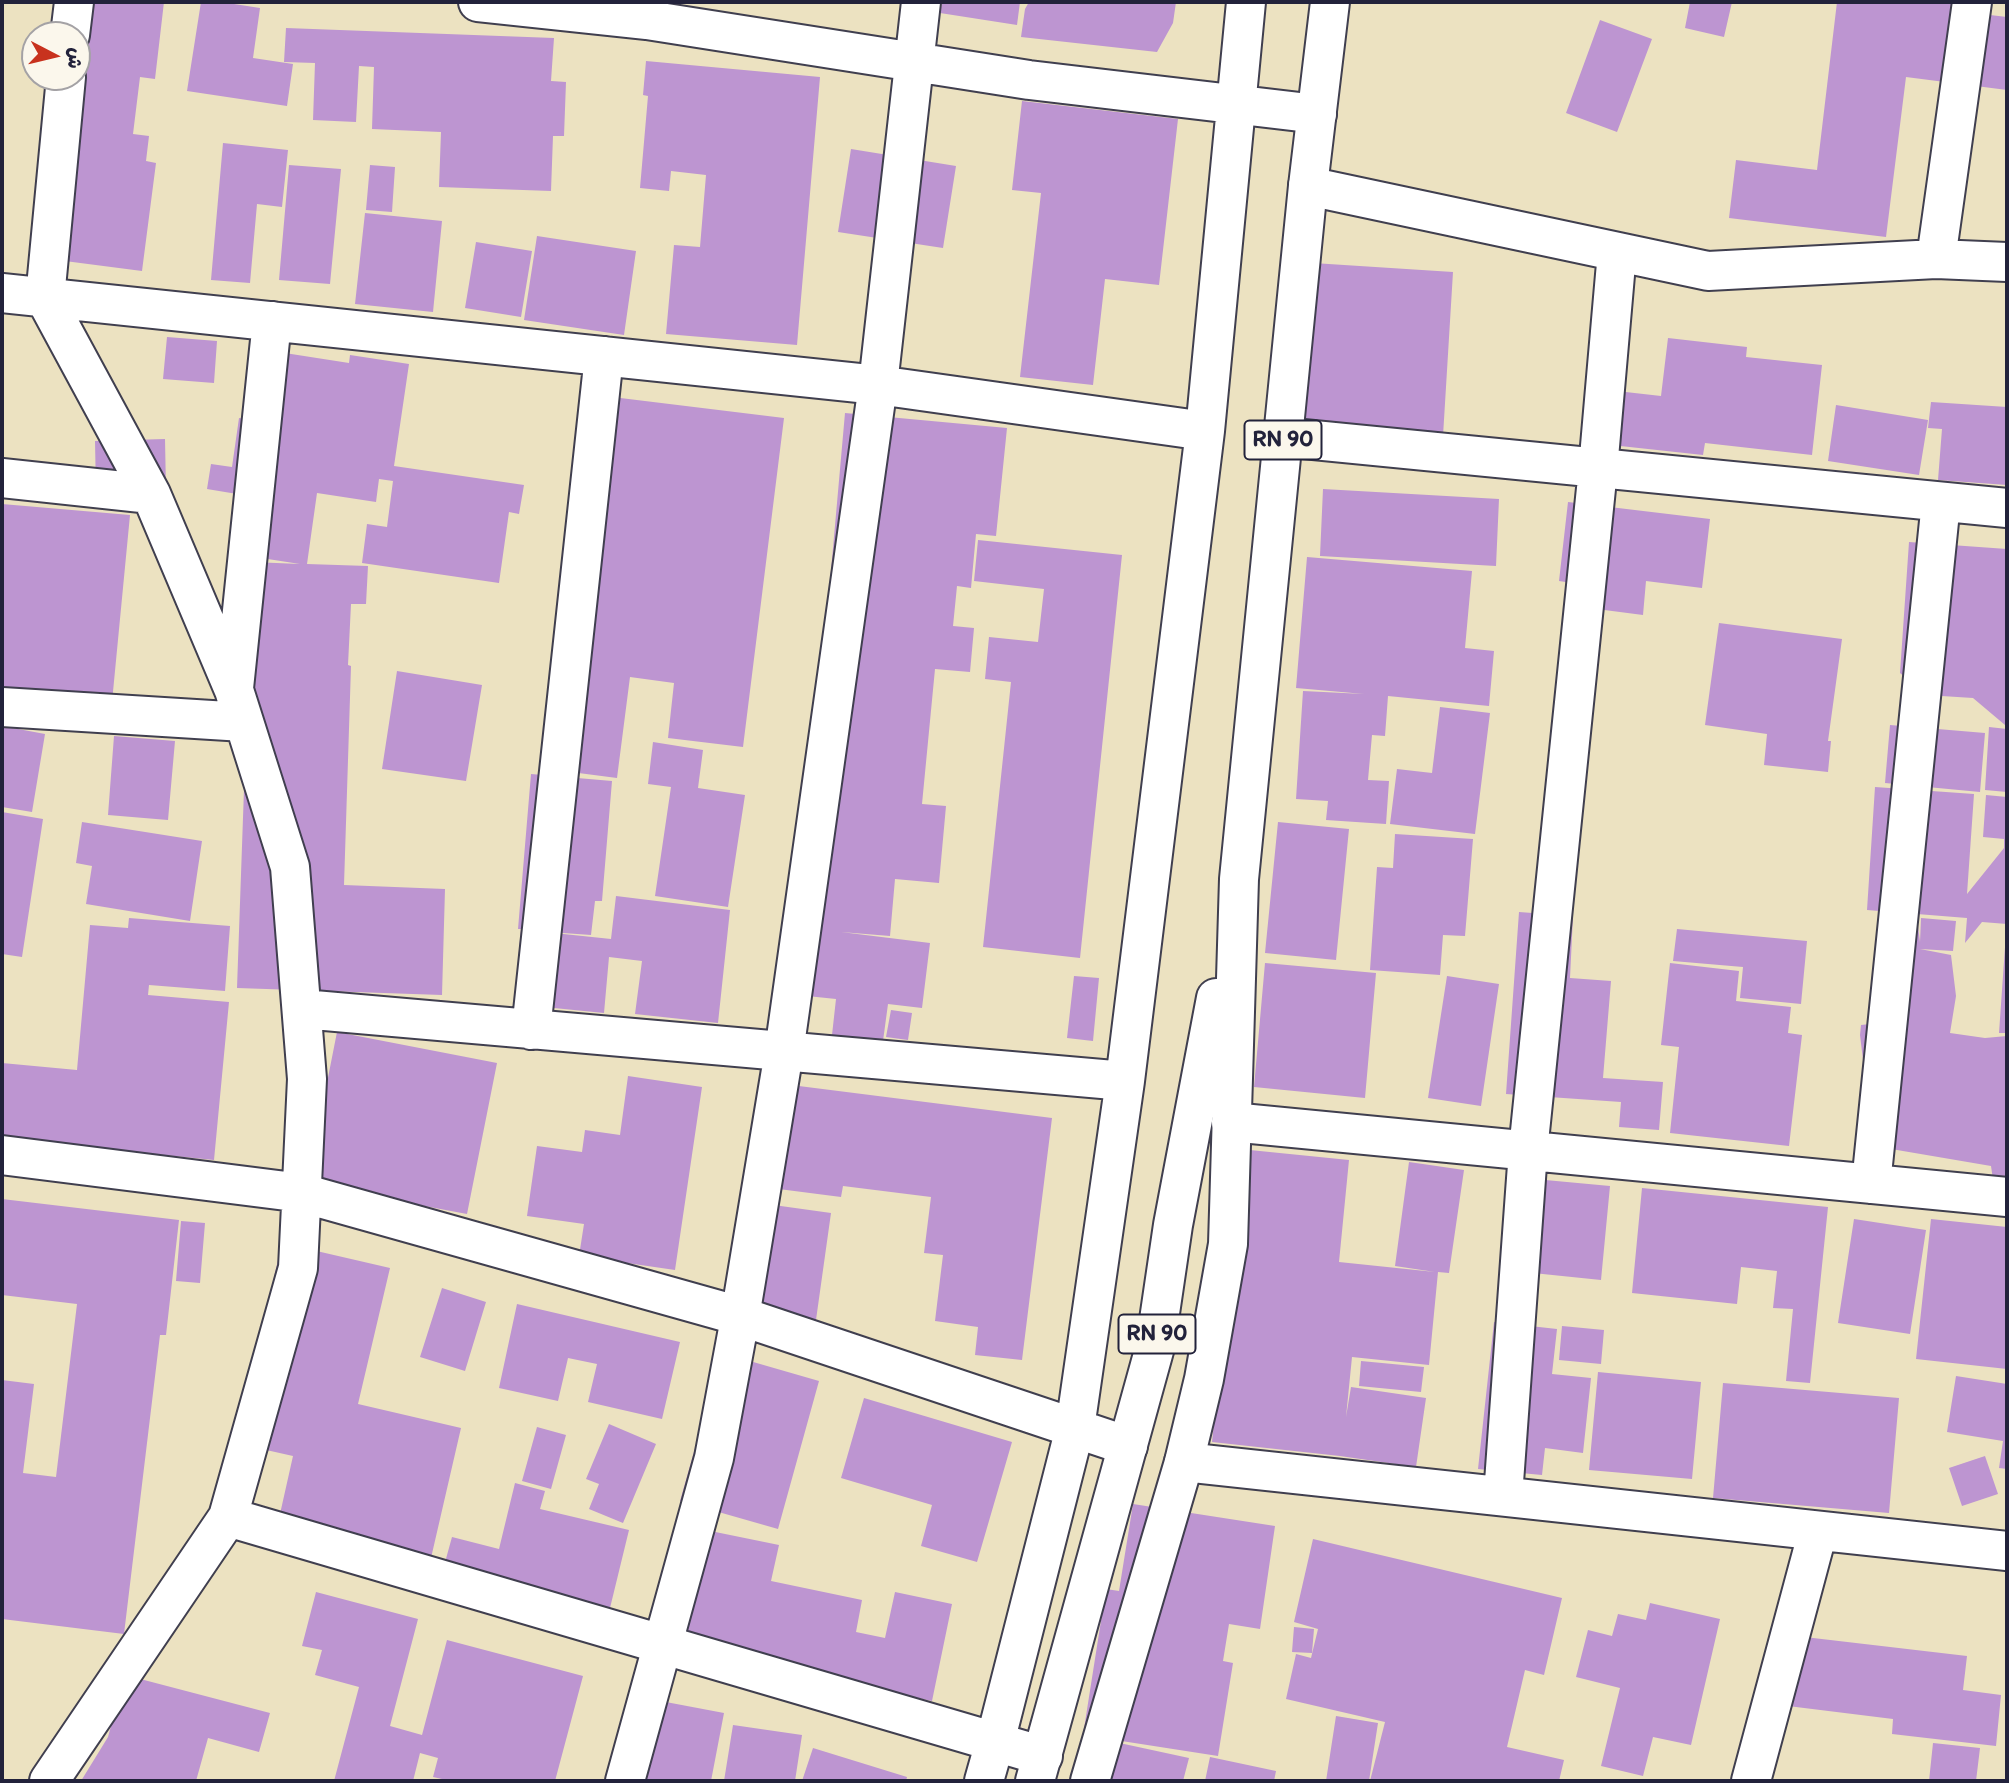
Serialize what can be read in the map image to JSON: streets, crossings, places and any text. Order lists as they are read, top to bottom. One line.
{"streets":{"street":["RN 90"]},"north":"right"}
